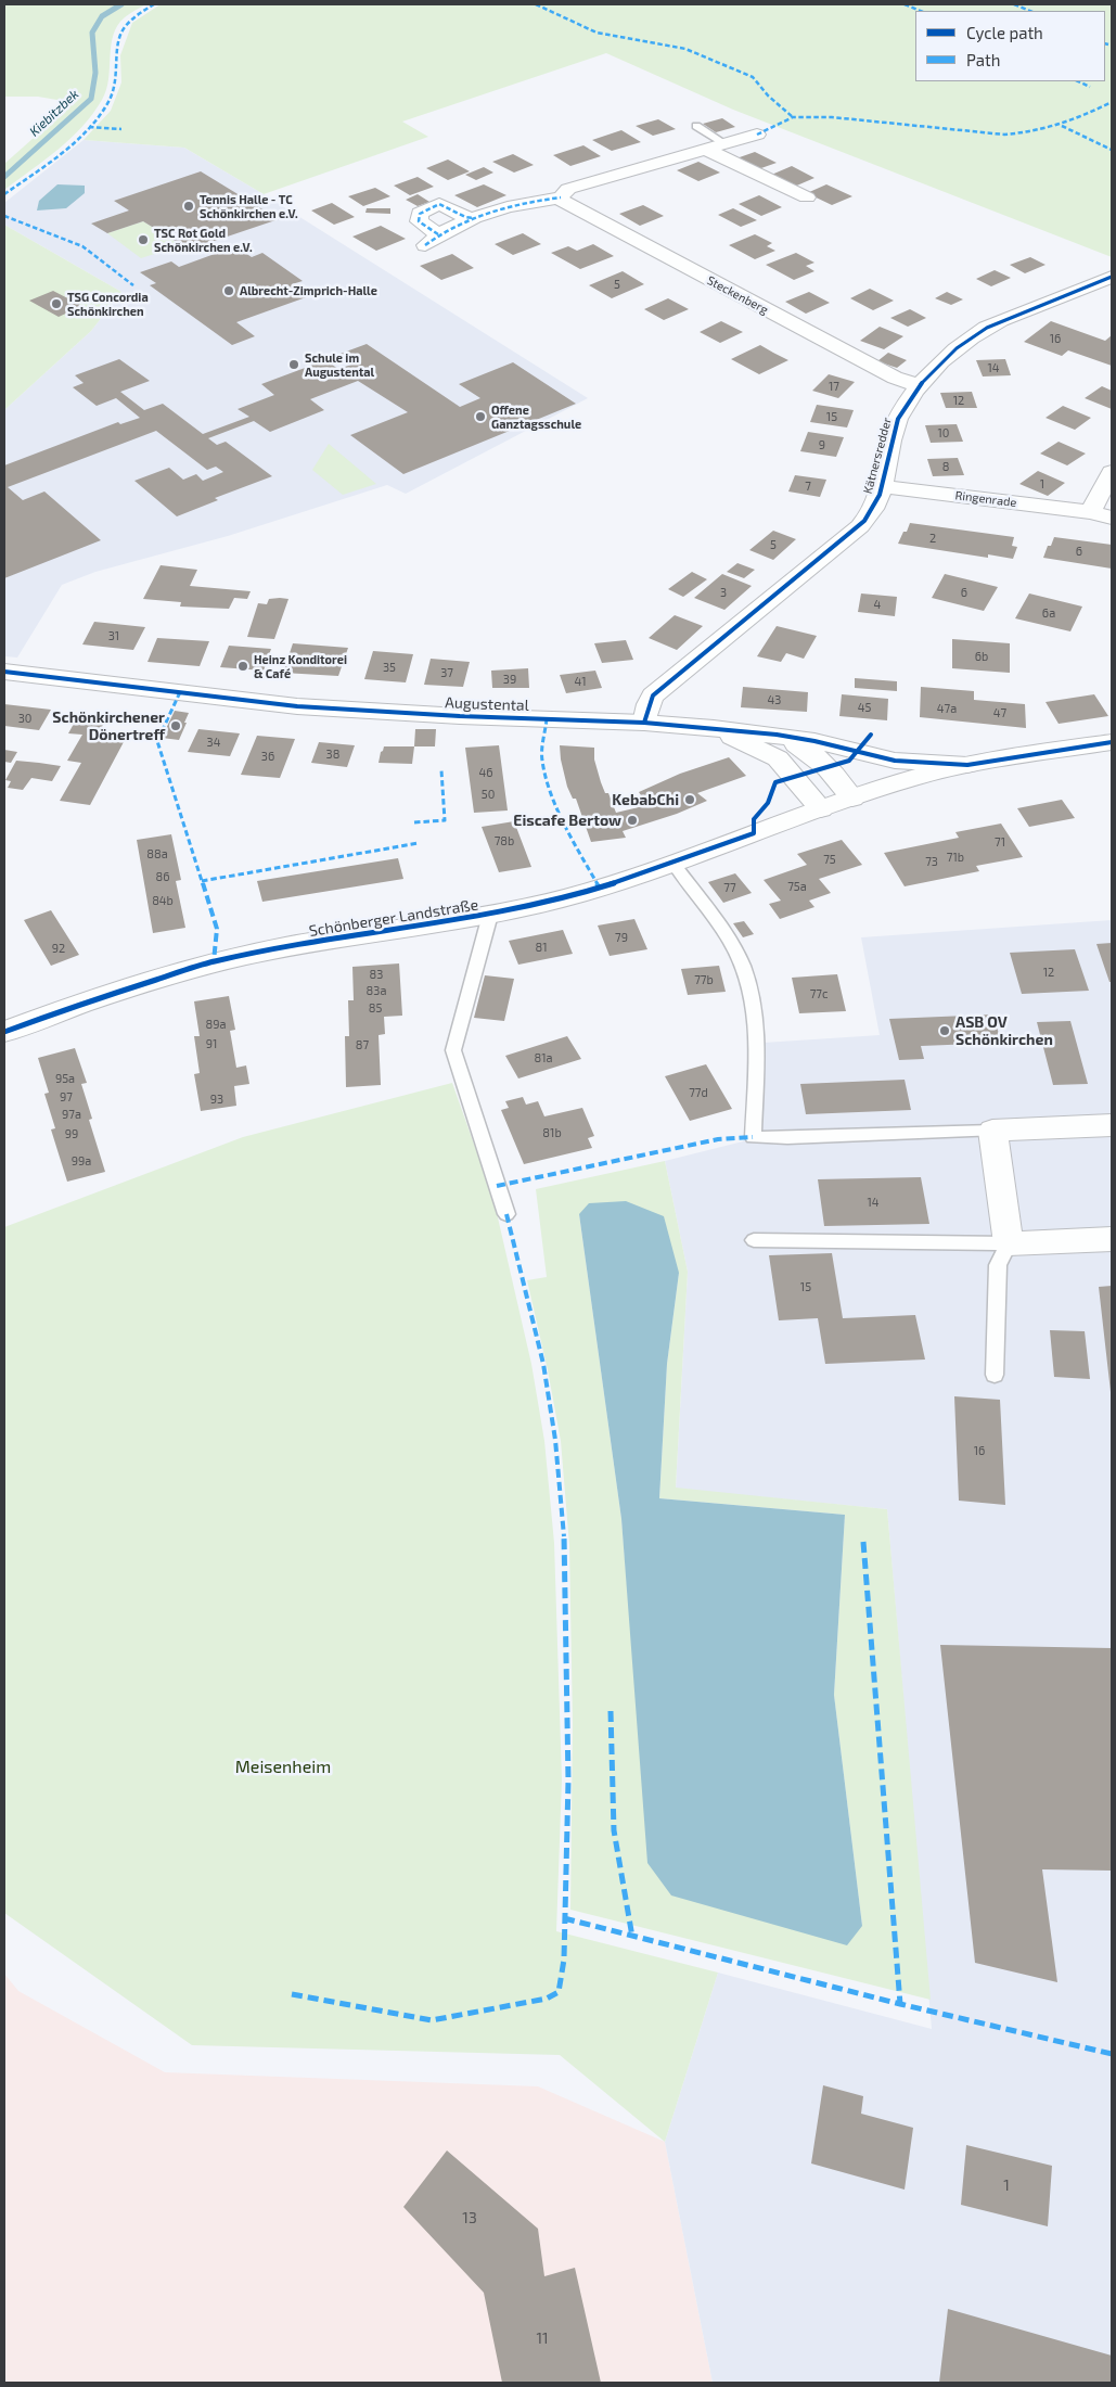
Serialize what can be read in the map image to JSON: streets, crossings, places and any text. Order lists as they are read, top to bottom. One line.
{"streets":{"street":["Steckenberg","Kätnersredder","Ringenrade","Augustental","Schönberger Landstraße"]},"crossings":[["Steckenberg","Kätnersredder"],["Kätnersredder","Ringenrade"],["Kätnersredder","Augustental"],["Augustental","Schönberger Landstraße"]],"water":["Kiebitzbek"],"parks":["Meisenheim"],"places":["Tennis Halle - TC Schönkirchen e.V.","TSC Rot Gold Schönkirchen e.V.","Albrecht-Zimprich-Halle","TSG Concordia Schönkirchen","Schule im Augustental","Offene Ganztagsschule","Heinz Konditorei & Café","Schönkirchener Dönertreff","KebabChi","Eiscafe Bertow","ASB OV Schönkirchen"],"house_numbers":["5","16","14","17","12","15","10","9","8","1","7","2","5","6","3","6","4","6a","31","6b","35","37","39","41","43","45","47a","47","30","34","38","36","46","50","78b","71","88a","71b","75","73","86","75a","77","84b","79","81","92","12","83","77b","83a","77c","85","89a","91","87","81a","95a","77d","97","93","97a","81b","99","99a","14","15","16","1","13","11"],"legend":["Cycle path","Path"]}
